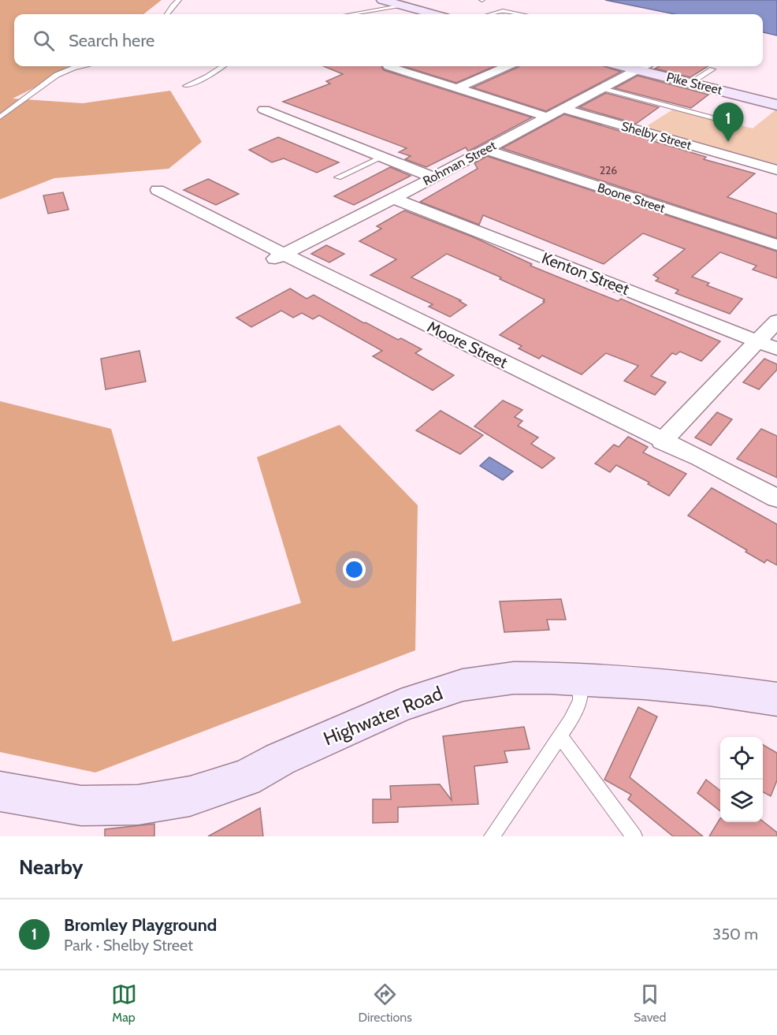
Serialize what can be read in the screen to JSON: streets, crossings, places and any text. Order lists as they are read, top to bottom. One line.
{"streets":{"street":["Pike Street","Shelby Street","Rohman Street","Boone Street","Kenton Street","Moore Street","Highwater Road"]},"crossings":[["Pike Street","Rohman Street"],["Shelby Street","Rohman Street"],["Rohman Street","Boone Street"],["Rohman Street","Kenton Street"],["Rohman Street","Moore Street"]],"house_numbers":["226"],"page":{"search":"Search here","pins":"1","heading":"Nearby","list":[{"mark":"1","name":"Bromley Playground","note":"Park · Shelby Street","value":"350 m"}],"nav":["Map","Directions","Saved"]}}
